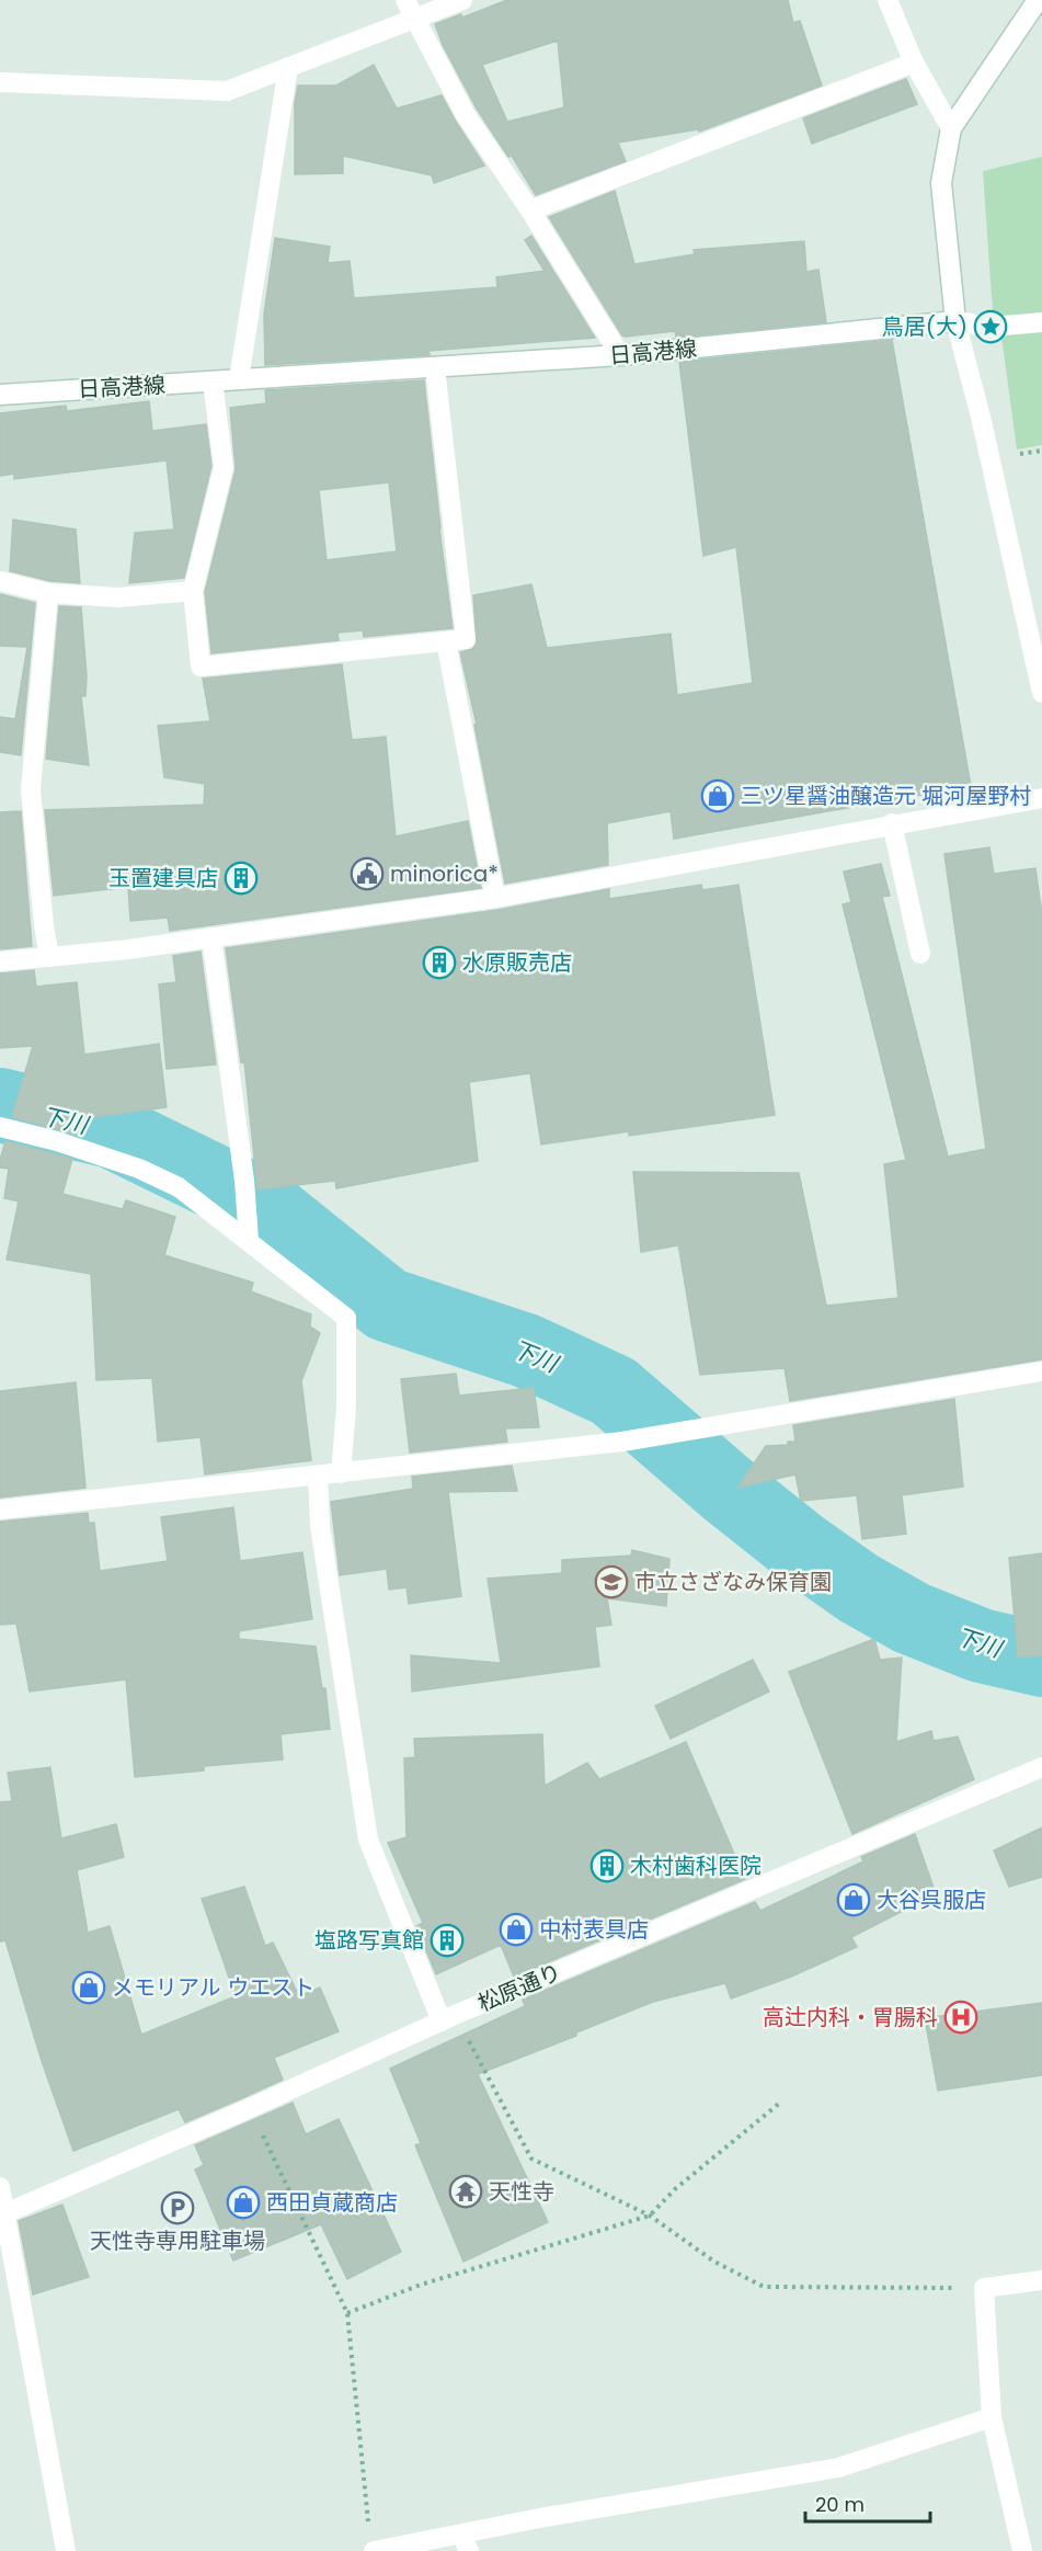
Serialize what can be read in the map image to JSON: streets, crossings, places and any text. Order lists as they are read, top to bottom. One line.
{"streets":{"street":["日高港線","松原通り"]},"water":["下川"],"places":{"place":["鳥居(大)"],"shop":["三ツ星醤油醸造元 堀河屋野村","大谷呉服店","中村表具店","メモリアル ウエスト","西田貞蔵商店"],"public building":["minorica*"],"building":["玉置建具店","水原販売店","木村歯科医院","塩路写真館"],"school or university":["市立さざなみ保育園"],"hospital":["高辻内科・胃腸科"],"temple":["天性寺"],"parking":["天性寺専用駐車場"]},"scale_bar":"20 m"}
